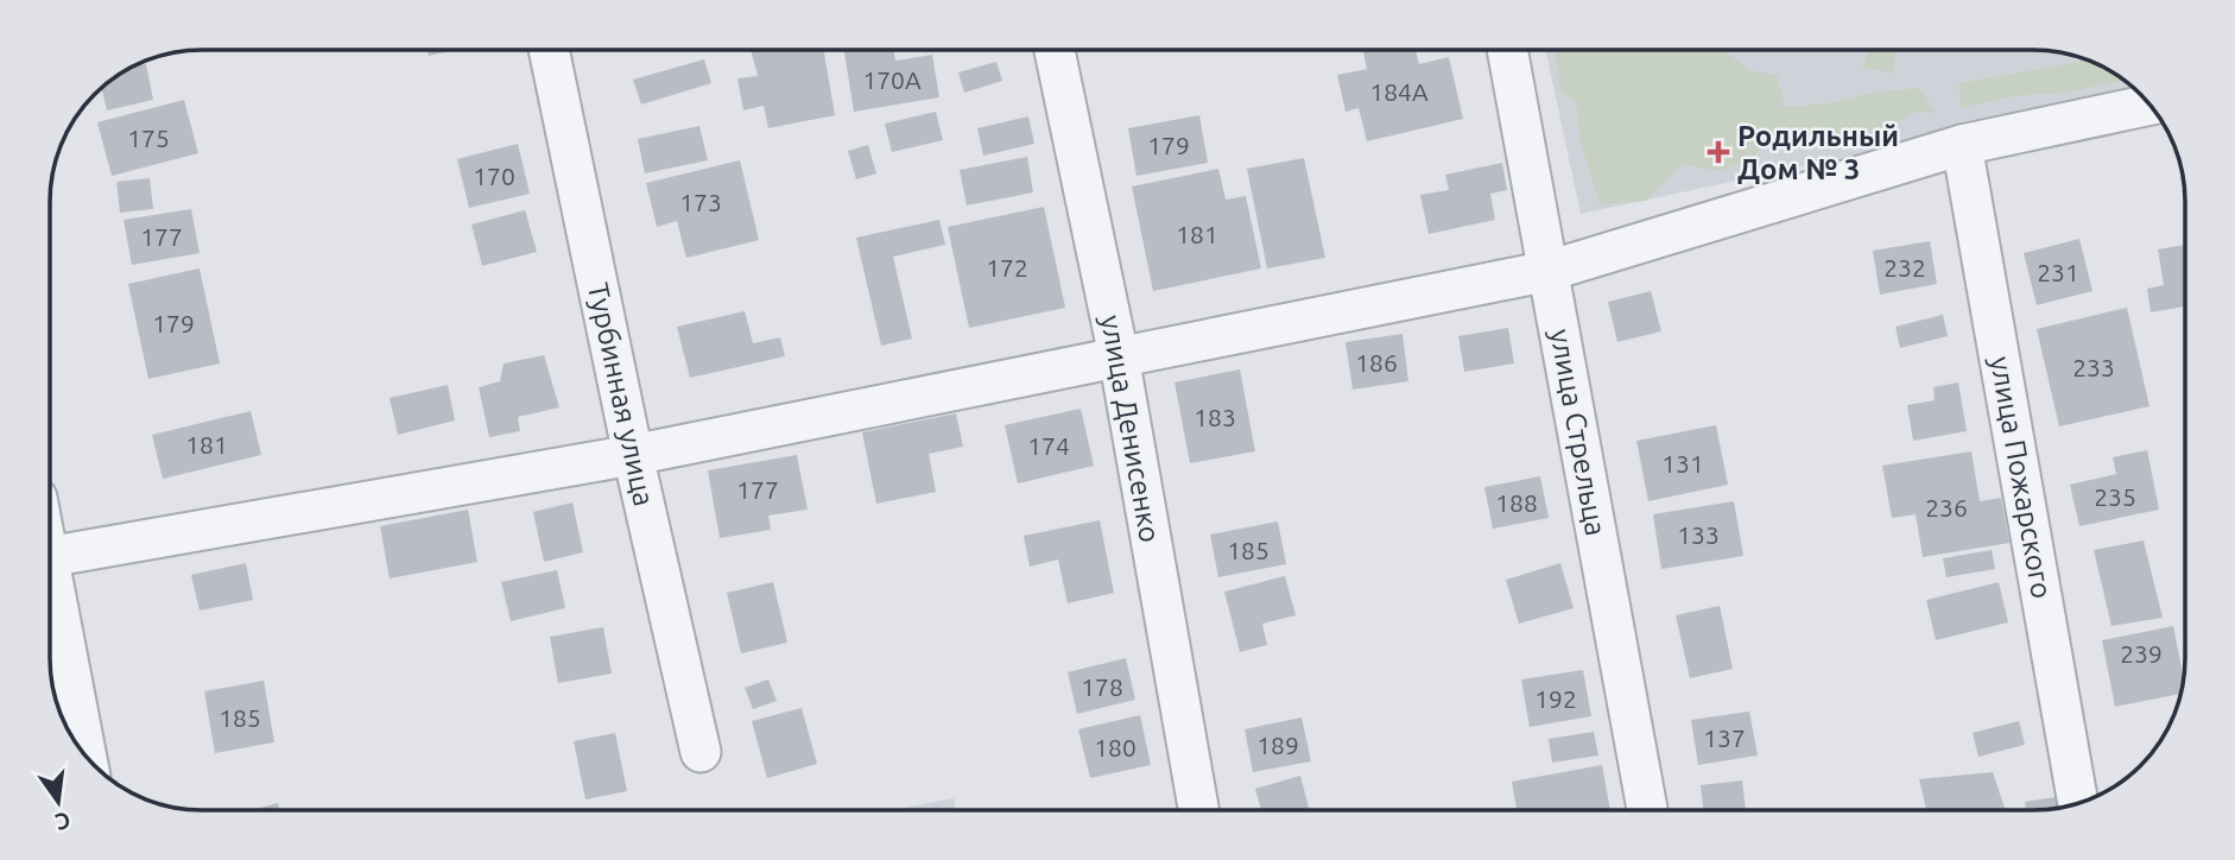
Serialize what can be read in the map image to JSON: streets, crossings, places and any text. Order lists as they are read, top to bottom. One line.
{"streets":{"street":["Турбинная улица","улица Денисенко","улица Стрельца","улица Пожарского"]},"places":{"health":["Родильный Дом № 3"]},"house_numbers":["170А","184А","175","179","170","173","181","177","172","232","231","179","186","233","183","181","174","131","177","235","188","236","133","185","239","178","192","185","137","189","180"],"north":"bottom"}
